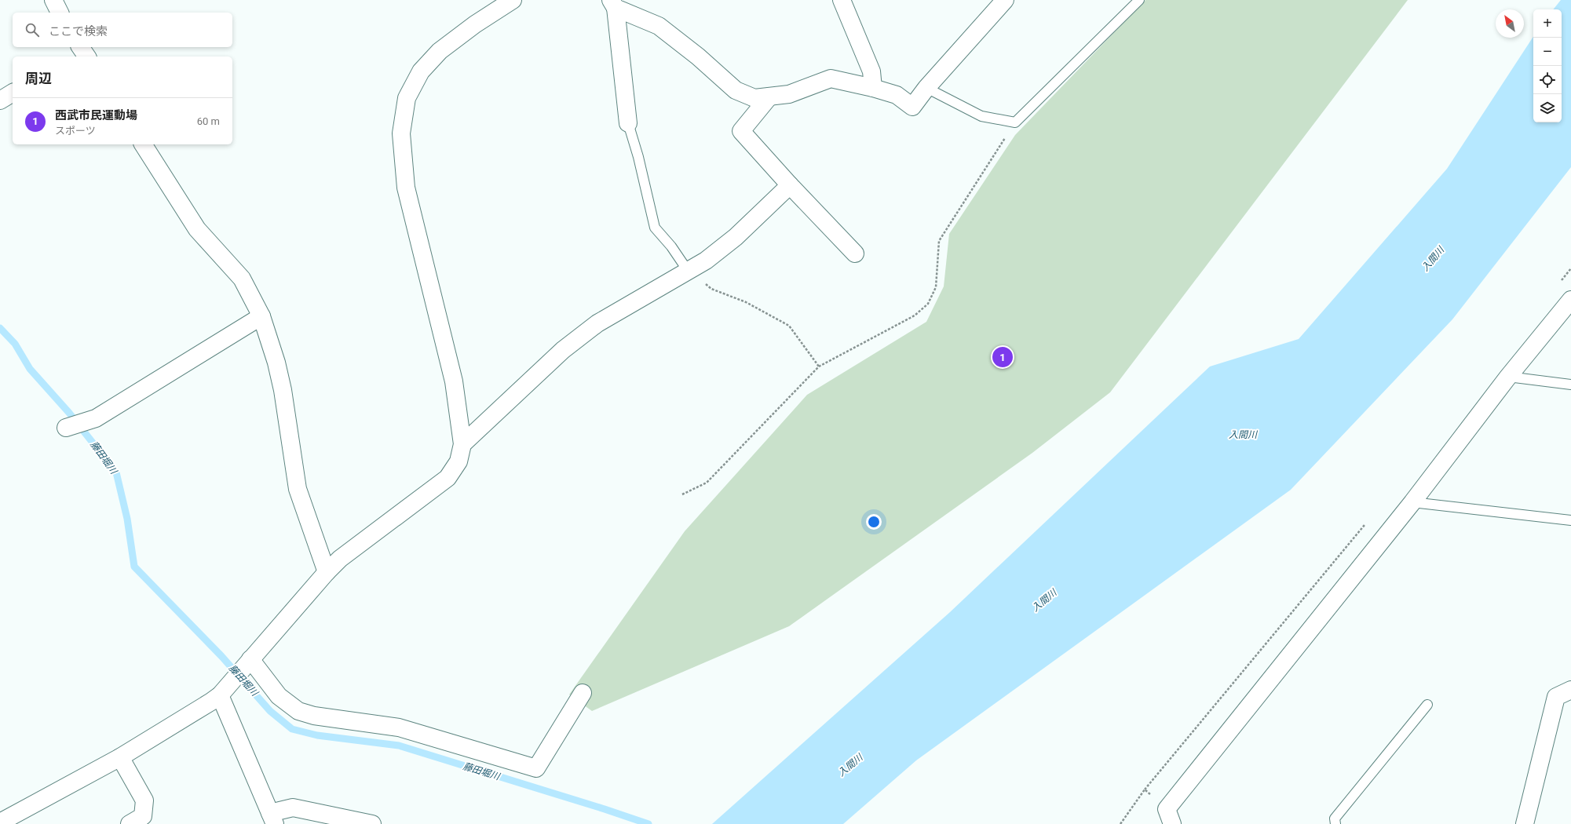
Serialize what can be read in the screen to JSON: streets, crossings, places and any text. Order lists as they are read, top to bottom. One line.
{"water":["入間川","藤田堀川"],"north":"top left","page":{"map_buttons":["+","−"],"search":"ここで検索","heading":"周辺","list":[{"mark":"1","name":"西武市民運動場","note":"スポーツ","value":"60 m"}],"pins":"1"}}
